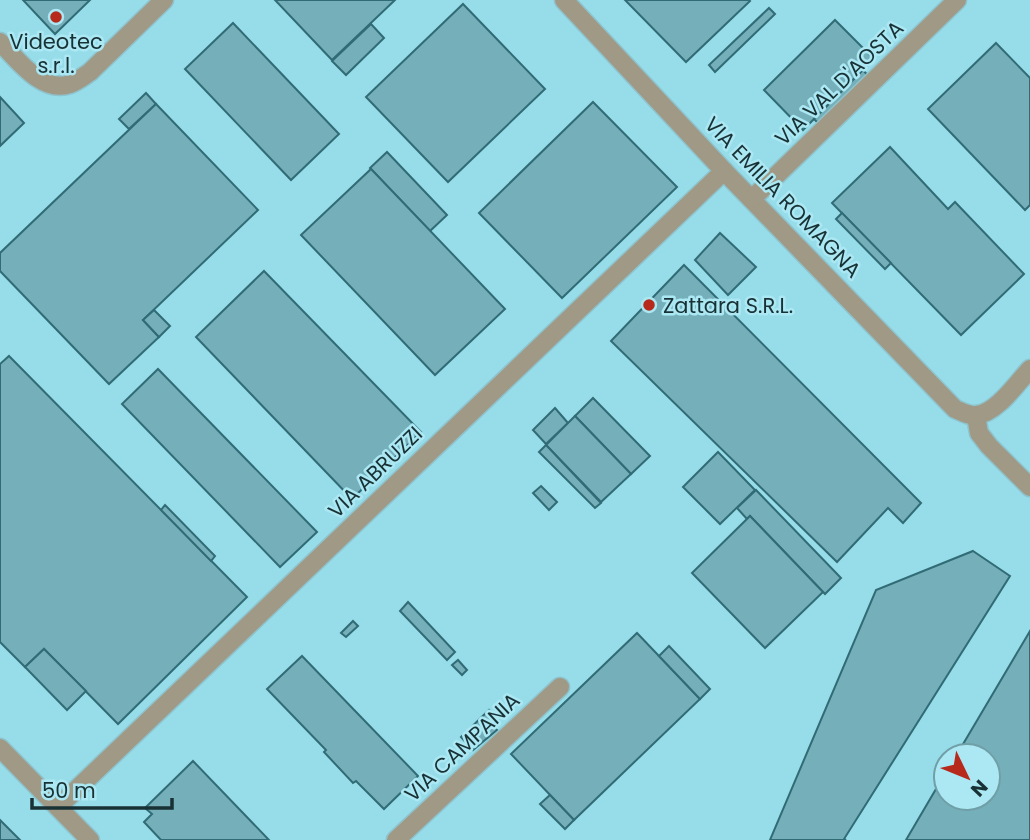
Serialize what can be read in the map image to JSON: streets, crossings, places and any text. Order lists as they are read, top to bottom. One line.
{"streets":{"street":["VIA VAL D'AOSTA","VIA EMILIA ROMAGNA","VIA ABRUZZI","VIA CAMPANIA"]},"crossings":[["VIA VAL D'AOSTA","VIA EMILIA ROMAGNA"],["VIA EMILIA ROMAGNA","VIA ABRUZZI"]],"places":["Videotec s.r.l.","Zattara S.R.L."],"scale_bar":"50 m","north":"bottom right"}
